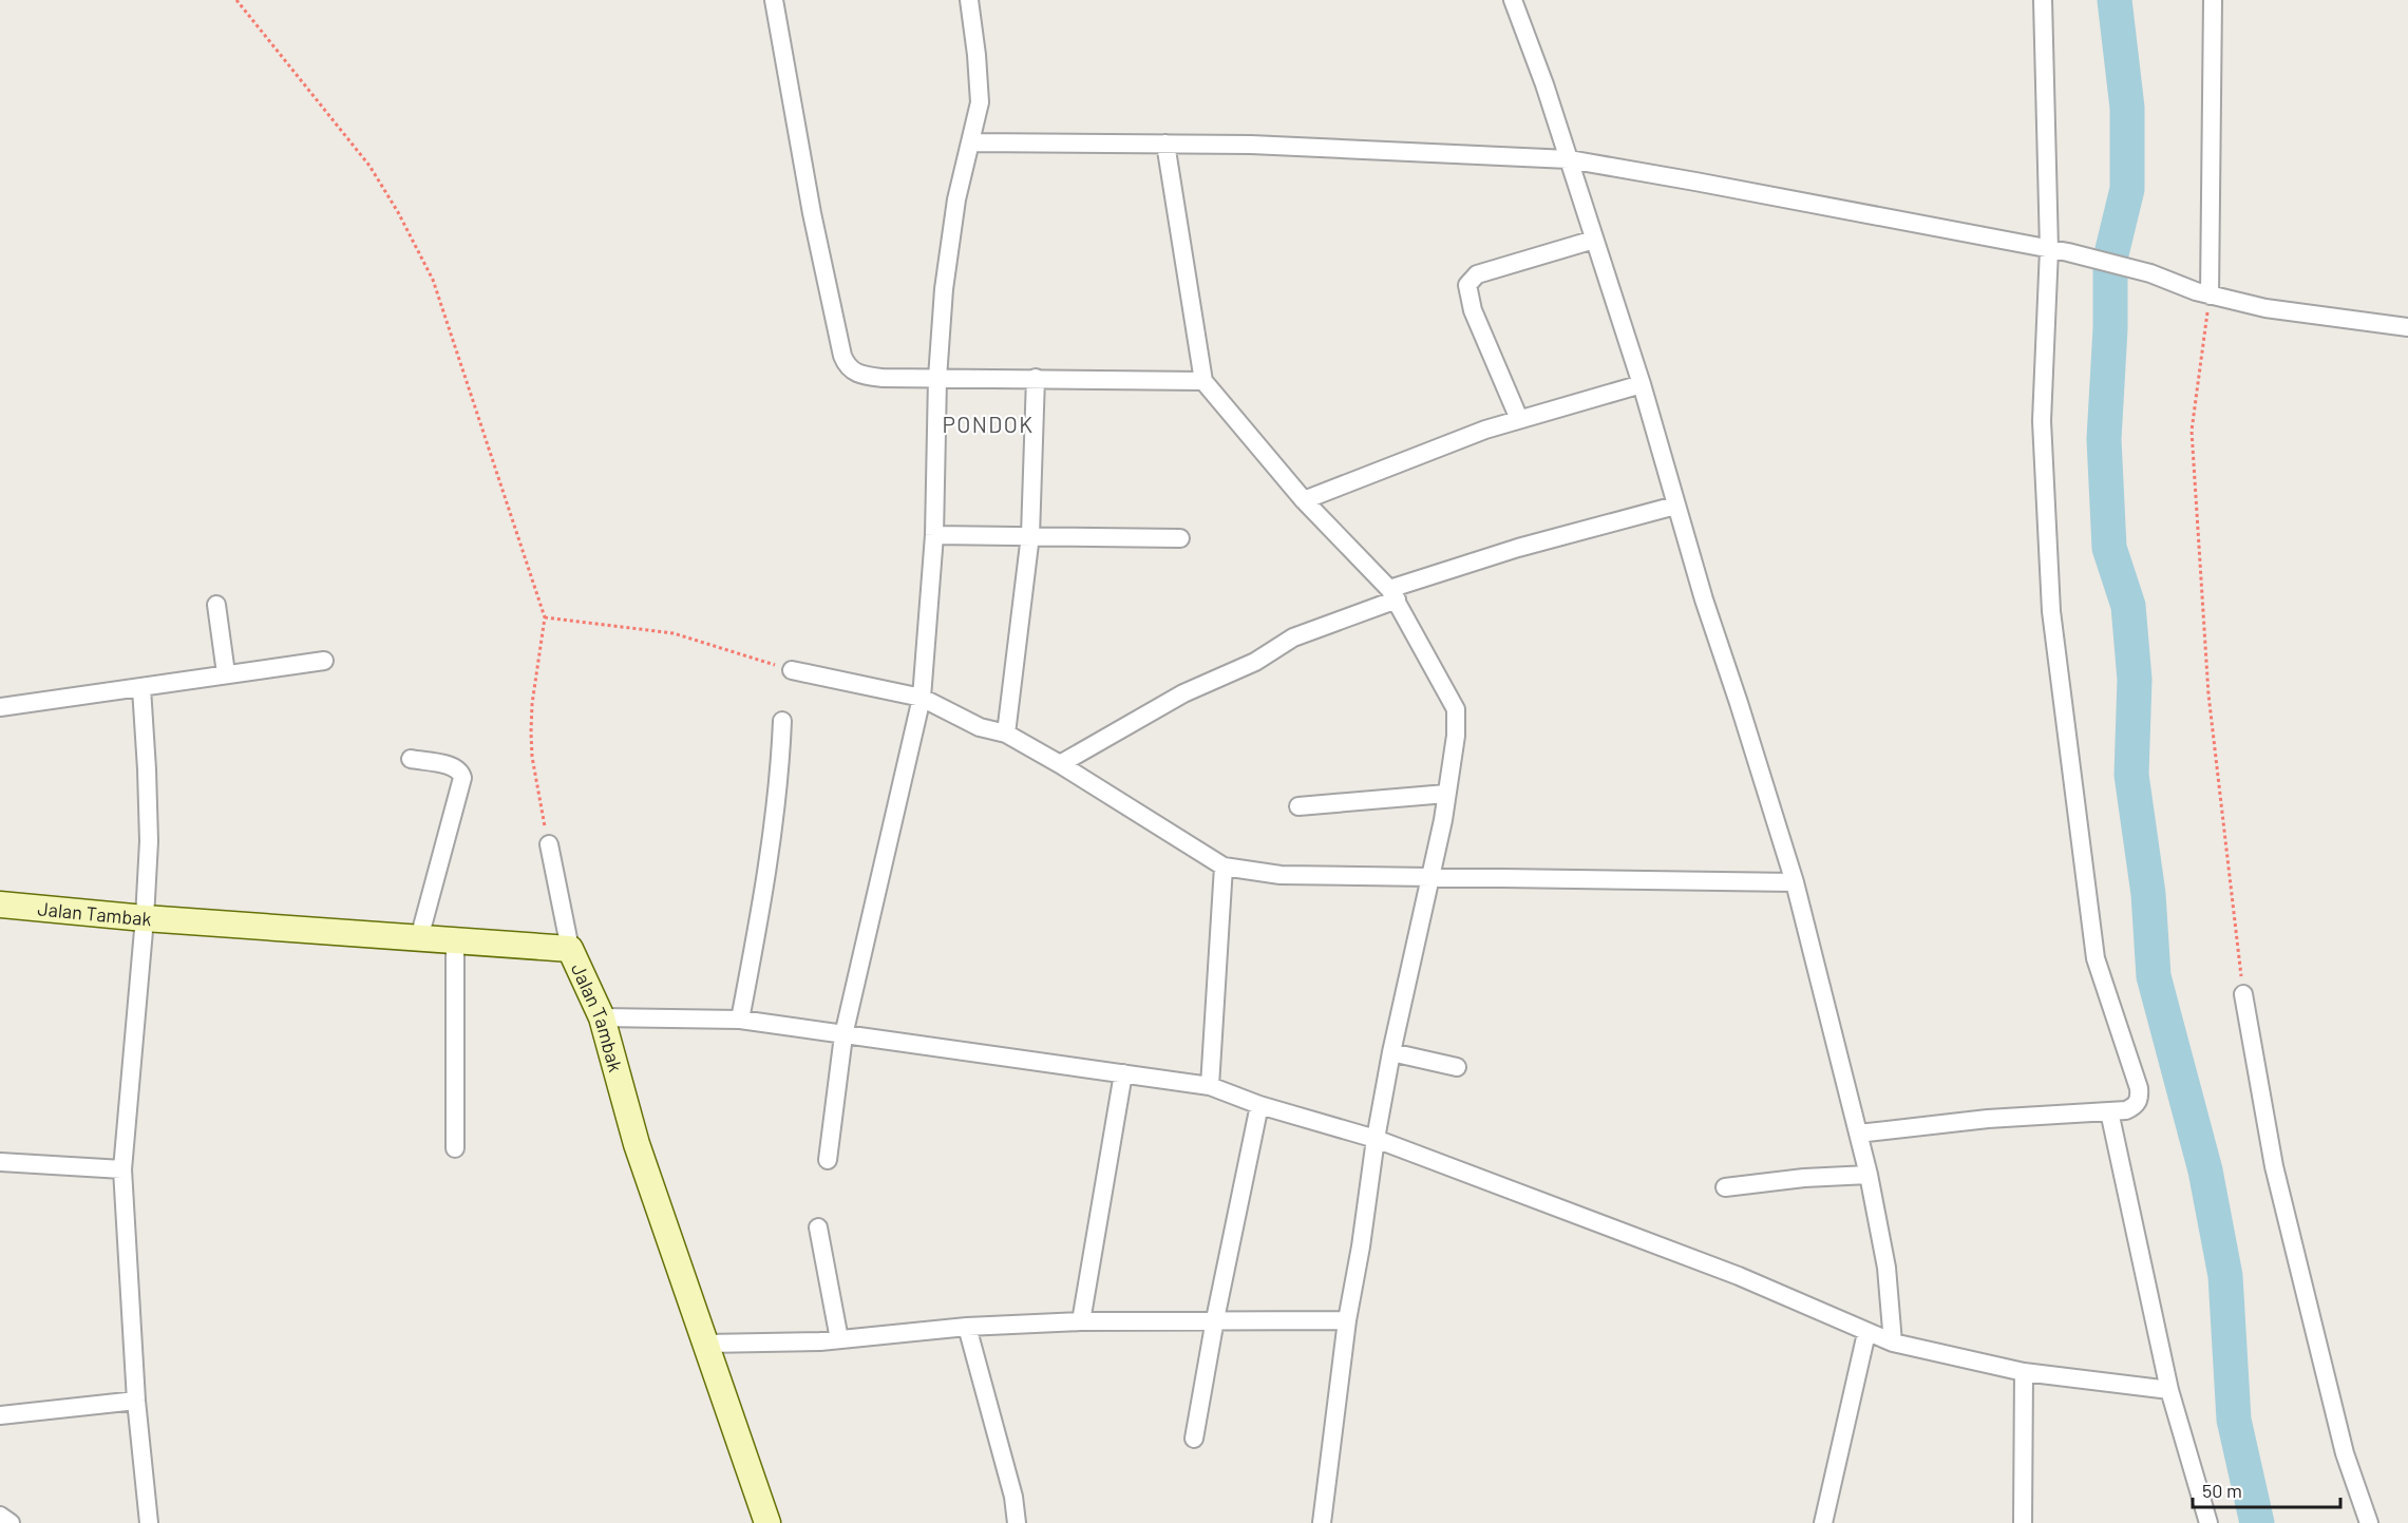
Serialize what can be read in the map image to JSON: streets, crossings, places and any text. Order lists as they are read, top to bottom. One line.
{"streets":{"street":["Jalan Tambak"]},"districts":["PONDOK"],"scale_bar":"50 m"}
